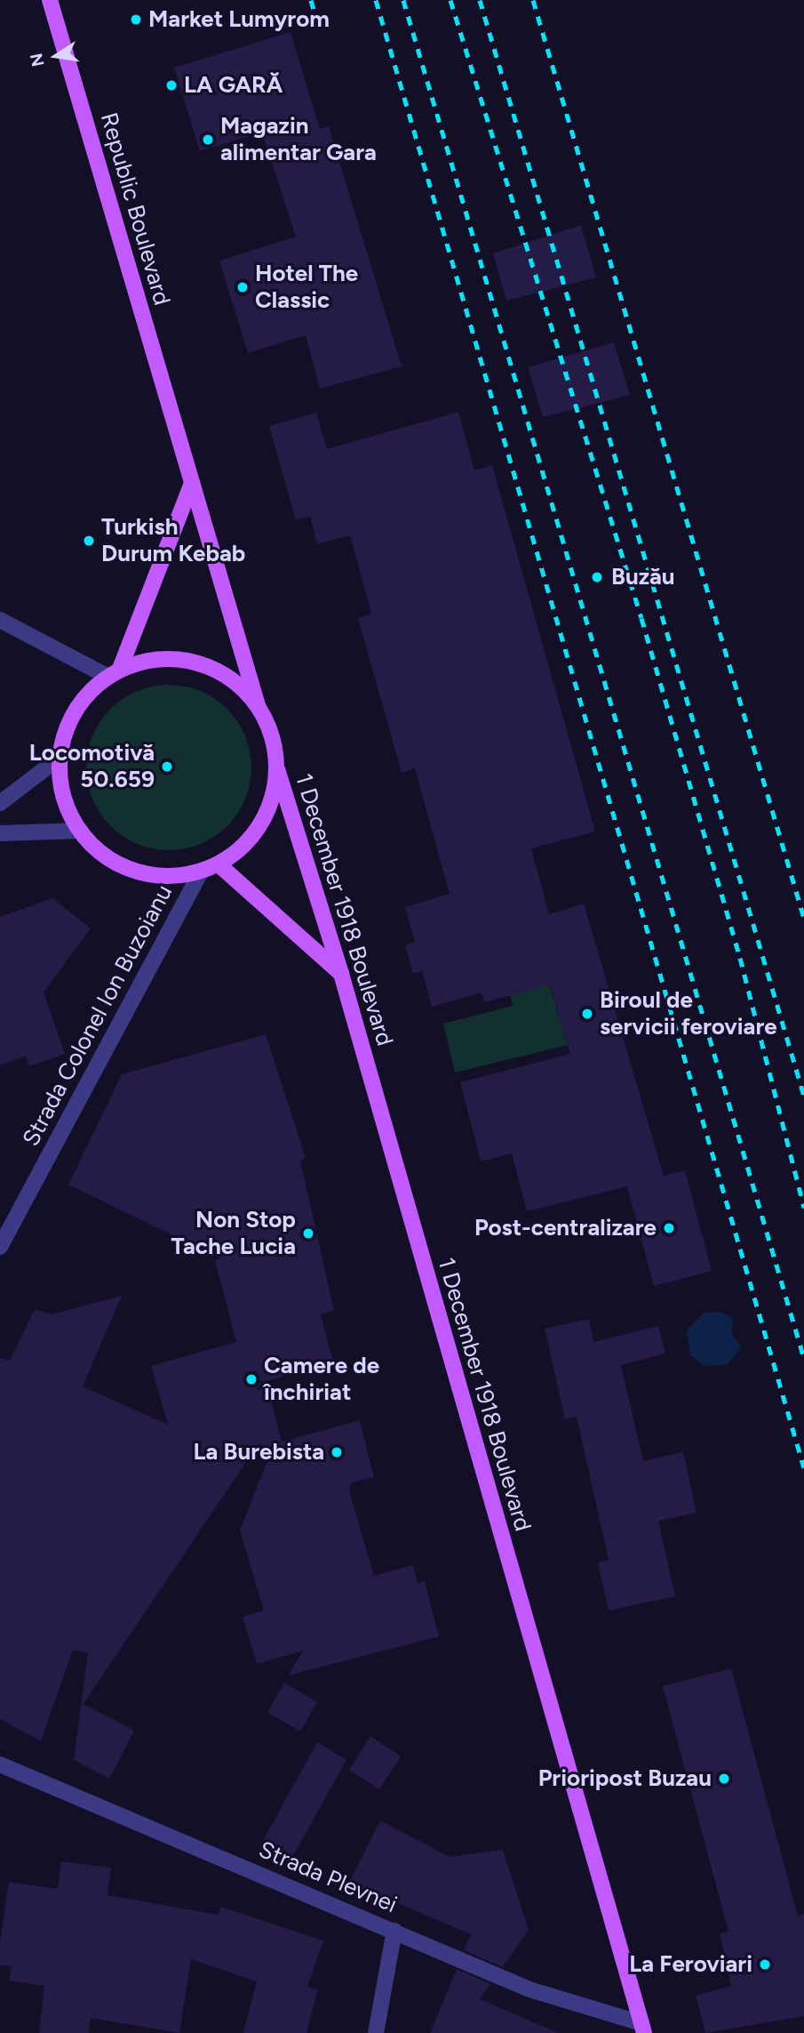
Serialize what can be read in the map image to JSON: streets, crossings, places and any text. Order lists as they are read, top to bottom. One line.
{"streets":{"main road":["1 December 1918 Boulevard"],"street":["Strada Colonel Ion Buzoianu","Strada Plevnei"]},"crossings":[["1 December 1918 Boulevard","Strada Colonel Ion Buzoianu"],["1 December 1918 Boulevard","Strada Plevnei"]],"places":["Market Lumyrom","LA GARĂ","Magazin alimentar Gara","Hotel The Classic","Turkish Durum Kebab","Buzău","Locomotivă 50.659","Biroul de servicii feroviare","Post-centralizare","Non Stop Tache Lucia","Camere de închiriat","La Burebista","Prioripost Buzau","La Feroviari"],"north":"left"}
